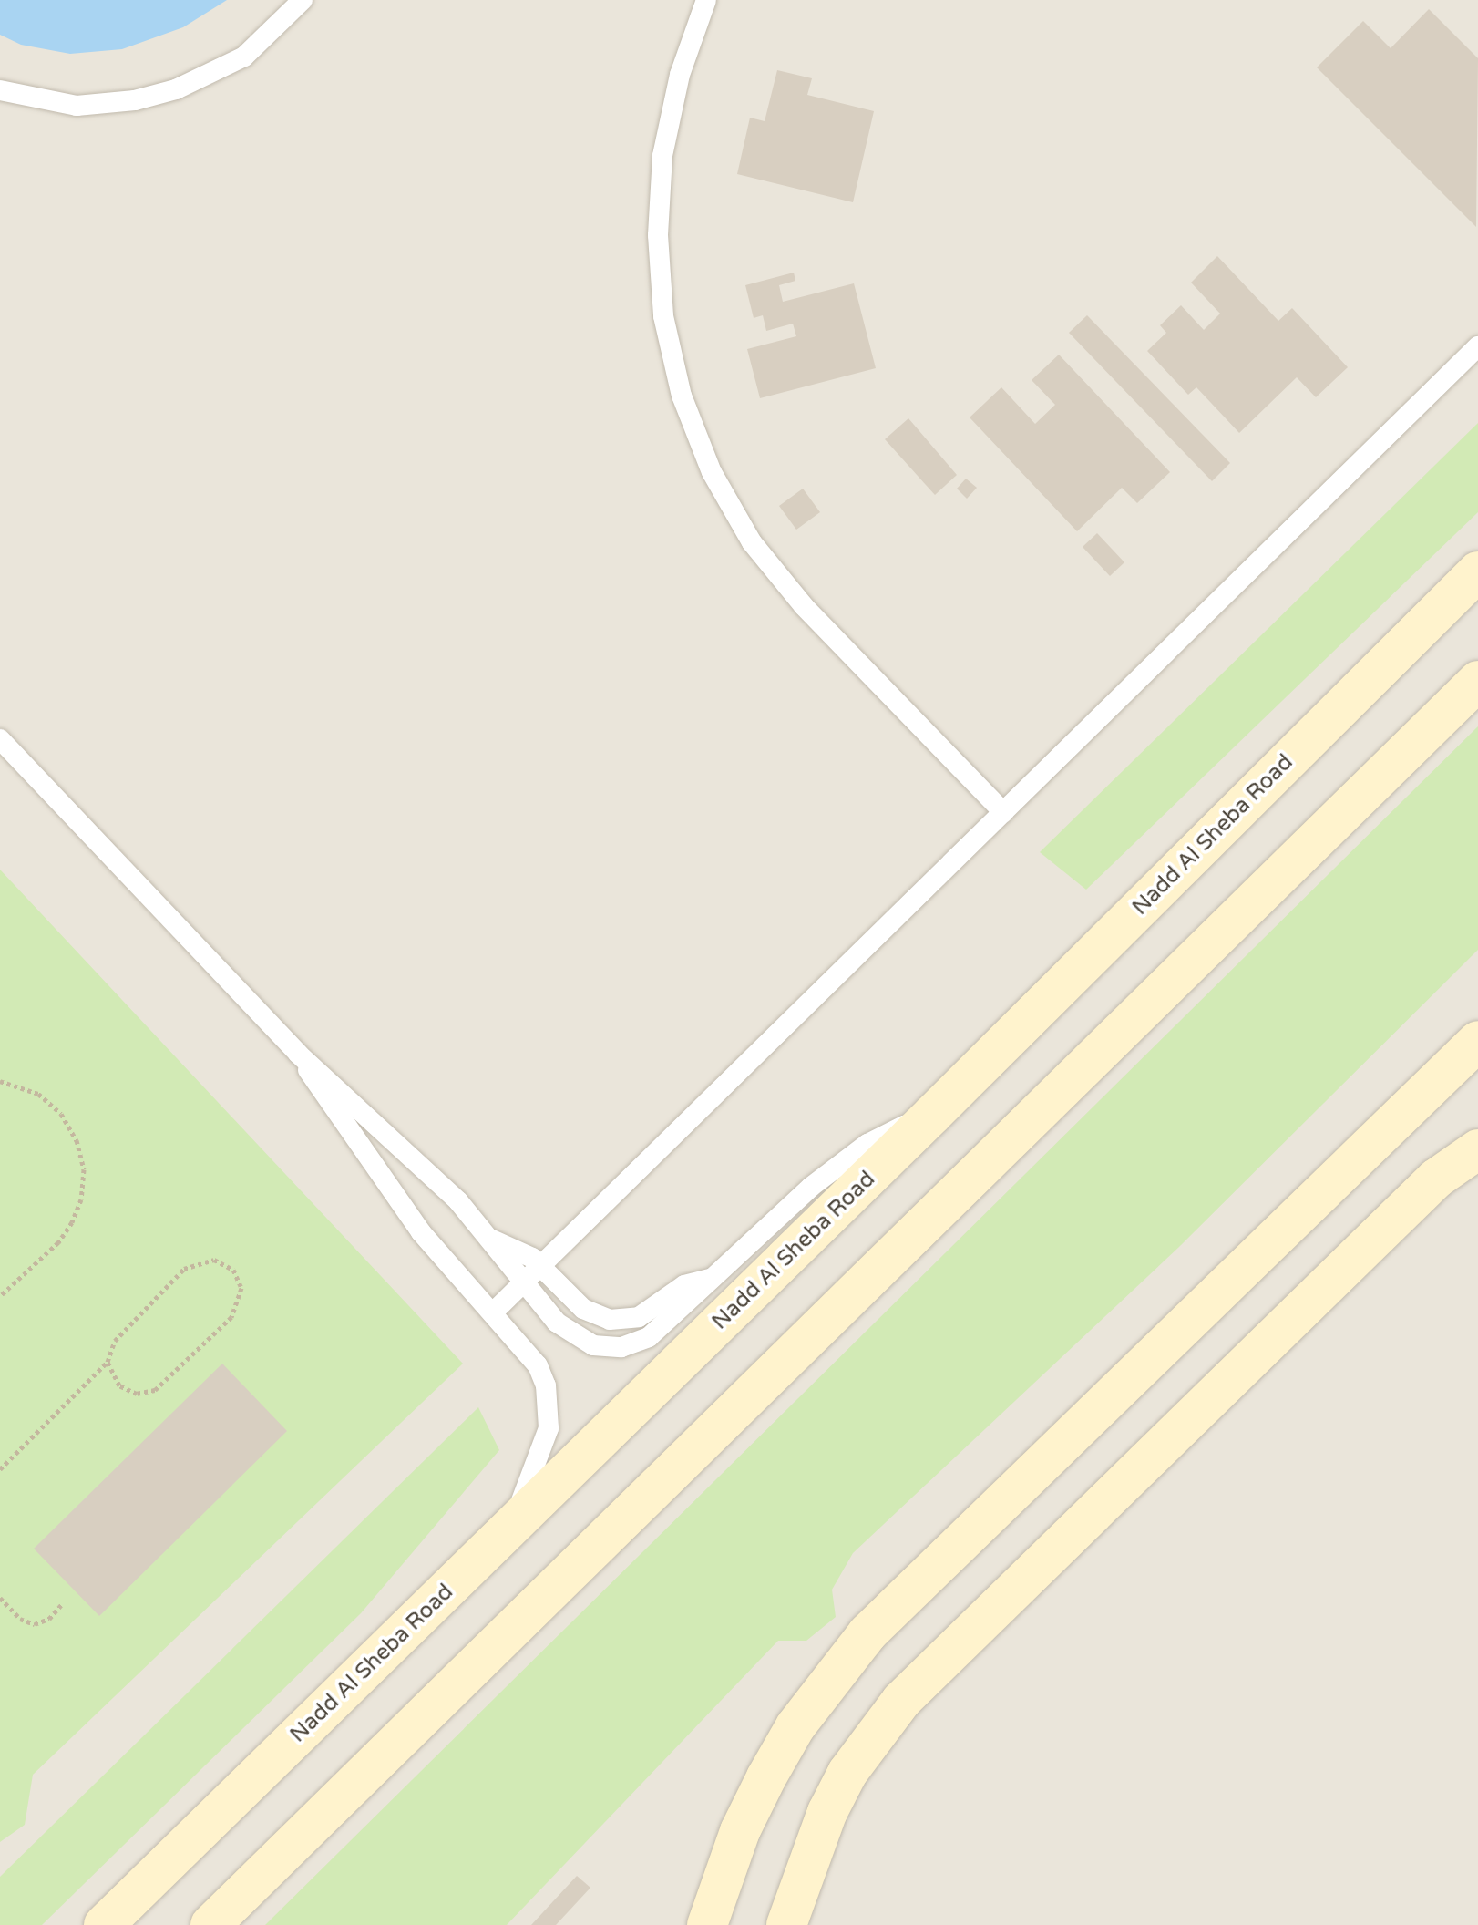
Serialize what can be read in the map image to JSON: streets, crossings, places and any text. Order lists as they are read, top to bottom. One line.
{"streets":{"main road":["Nadd Al Sheba Road"]}}
